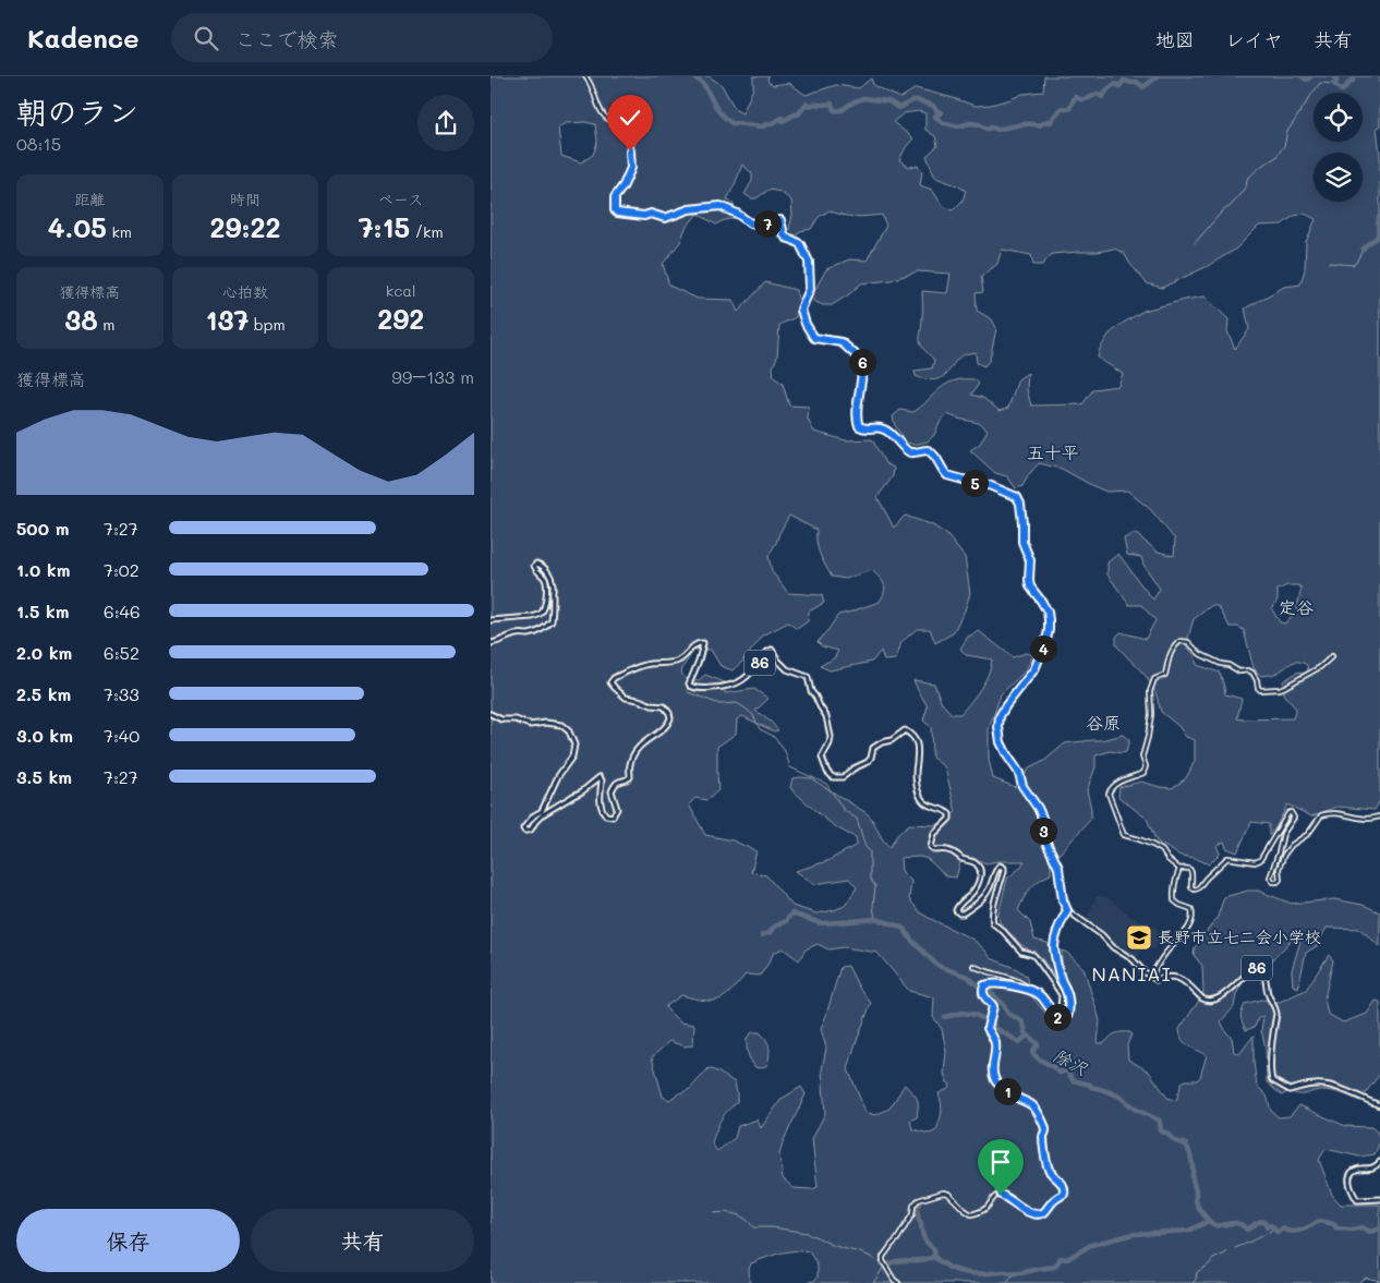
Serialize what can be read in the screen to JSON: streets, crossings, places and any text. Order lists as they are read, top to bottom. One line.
{"streets":{"main road":["86"]},"districts":["五十平","定谷","谷原","NANIAI"],"water":["除沢"],"places":{"school or university":["長野市立七二会小学校"]},"page":{"header":"Kadence","search":"ここで検索","nav":["地図","レイヤ","共有"],"heading":["朝のラン","08:15"],"stats":[["距離","4.05 km"],["時間","29:22"],["ペース","7:15 /km"],["獲得標高","38 m"],["心拍数","137 bpm"],["kcal","292"]],"pins":["7","6","5","4","3","2","1"],"chart":["獲得標高","99–133 m"],"list":[{"name":"500 m","note":"7:27"},{"name":"1.0 km","note":"7:02"},{"name":"1.5 km","note":"6:46"},{"name":"2.0 km","note":"6:52"},{"name":"2.5 km","note":"7:33"},{"name":"3.0 km","note":"7:40"},{"name":"3.5 km","note":"7:27"}],"buttons":["保存","共有"]}}
